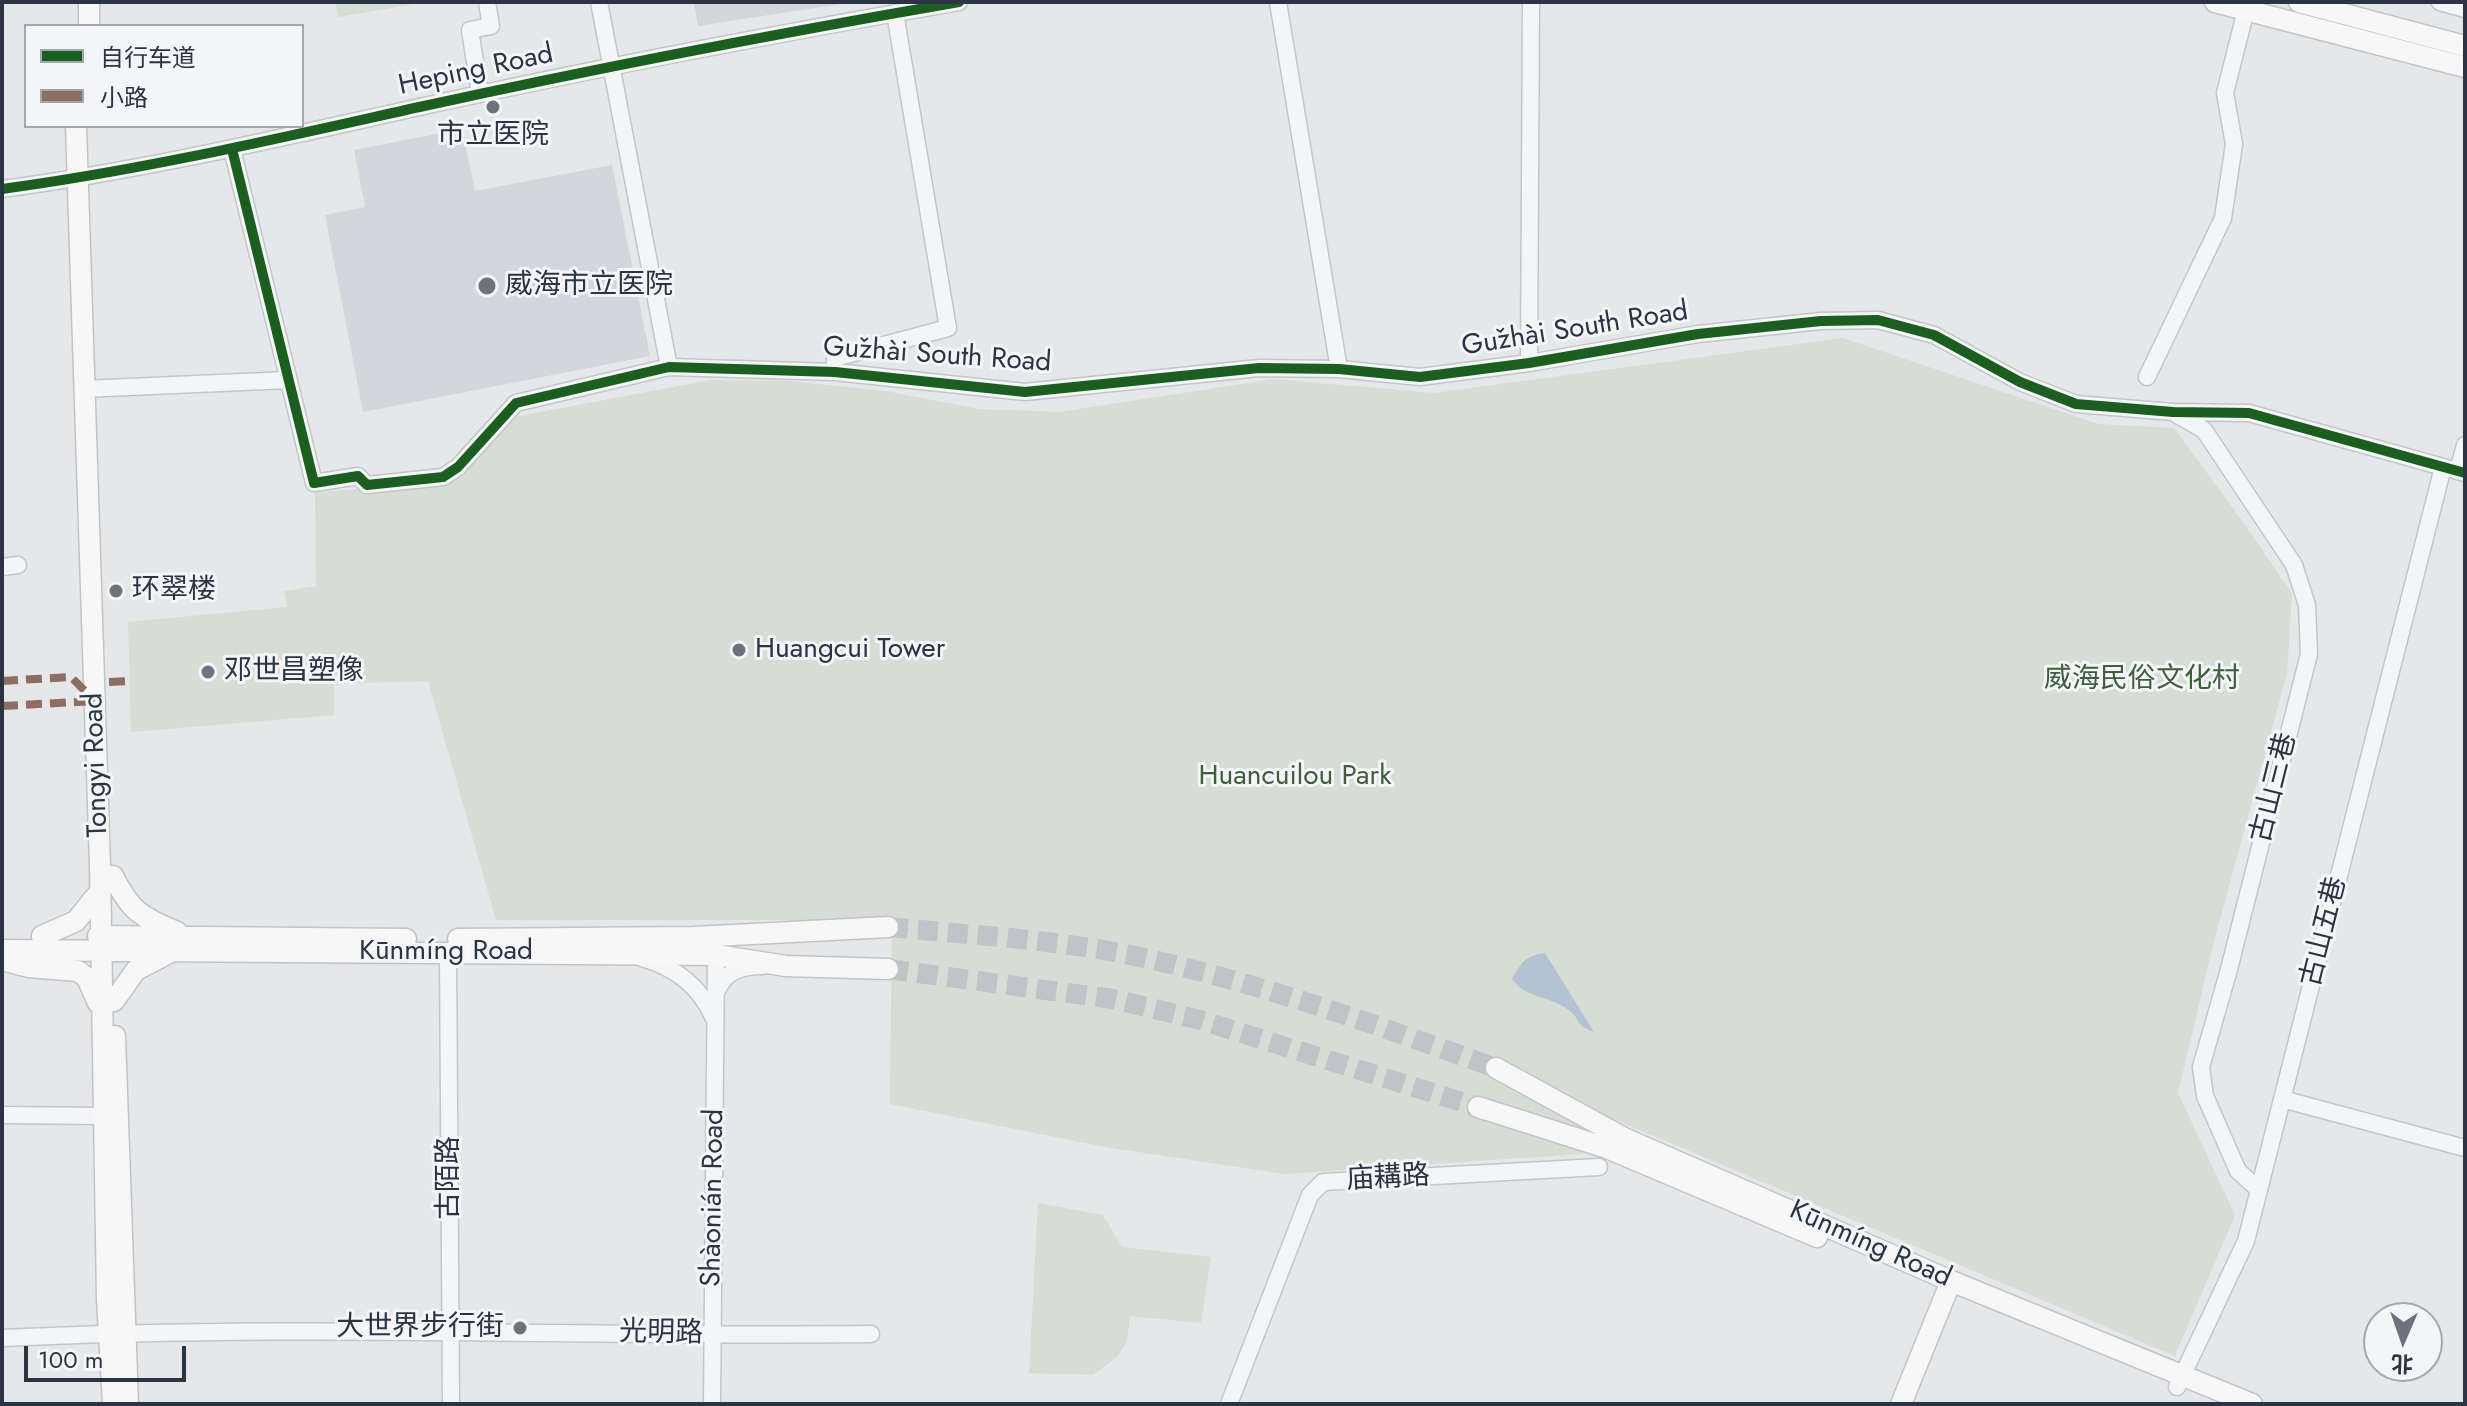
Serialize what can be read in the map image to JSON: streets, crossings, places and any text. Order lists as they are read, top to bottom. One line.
{"streets":{"main road":["Tongyi Road","Kūnmíng Road"],"street":["Heping Road","Gǔzhài South Road","古山三巷","古山五巷","古陌路","庙耩路","Shàonián Road","光明路"]},"crossings":[["Heping Road","Tongyi Road"],["Gǔzhài South Road","古山三巷"],["Gǔzhài South Road","古山五巷"],["Tongyi Road","Kūnmíng Road"],["Tongyi Road","光明路"],["古山三巷","古山五巷"],["古山五巷","Kūnmíng Road"],["Kūnmíng Road","古陌路"],["Kūnmíng Road","Shàonián Road"],["古陌路","光明路"],["Shàonián Road","光明路"]],"parks":["威海民俗文化村","Huancuilou Park"],"places":["市立医院","威海市立医院","环翠楼","Huangcui Tower","邓世昌塑像","大世界步行街"],"legend":["自行车道","小路"],"scale_bar":"100 m","north":"bottom"}
